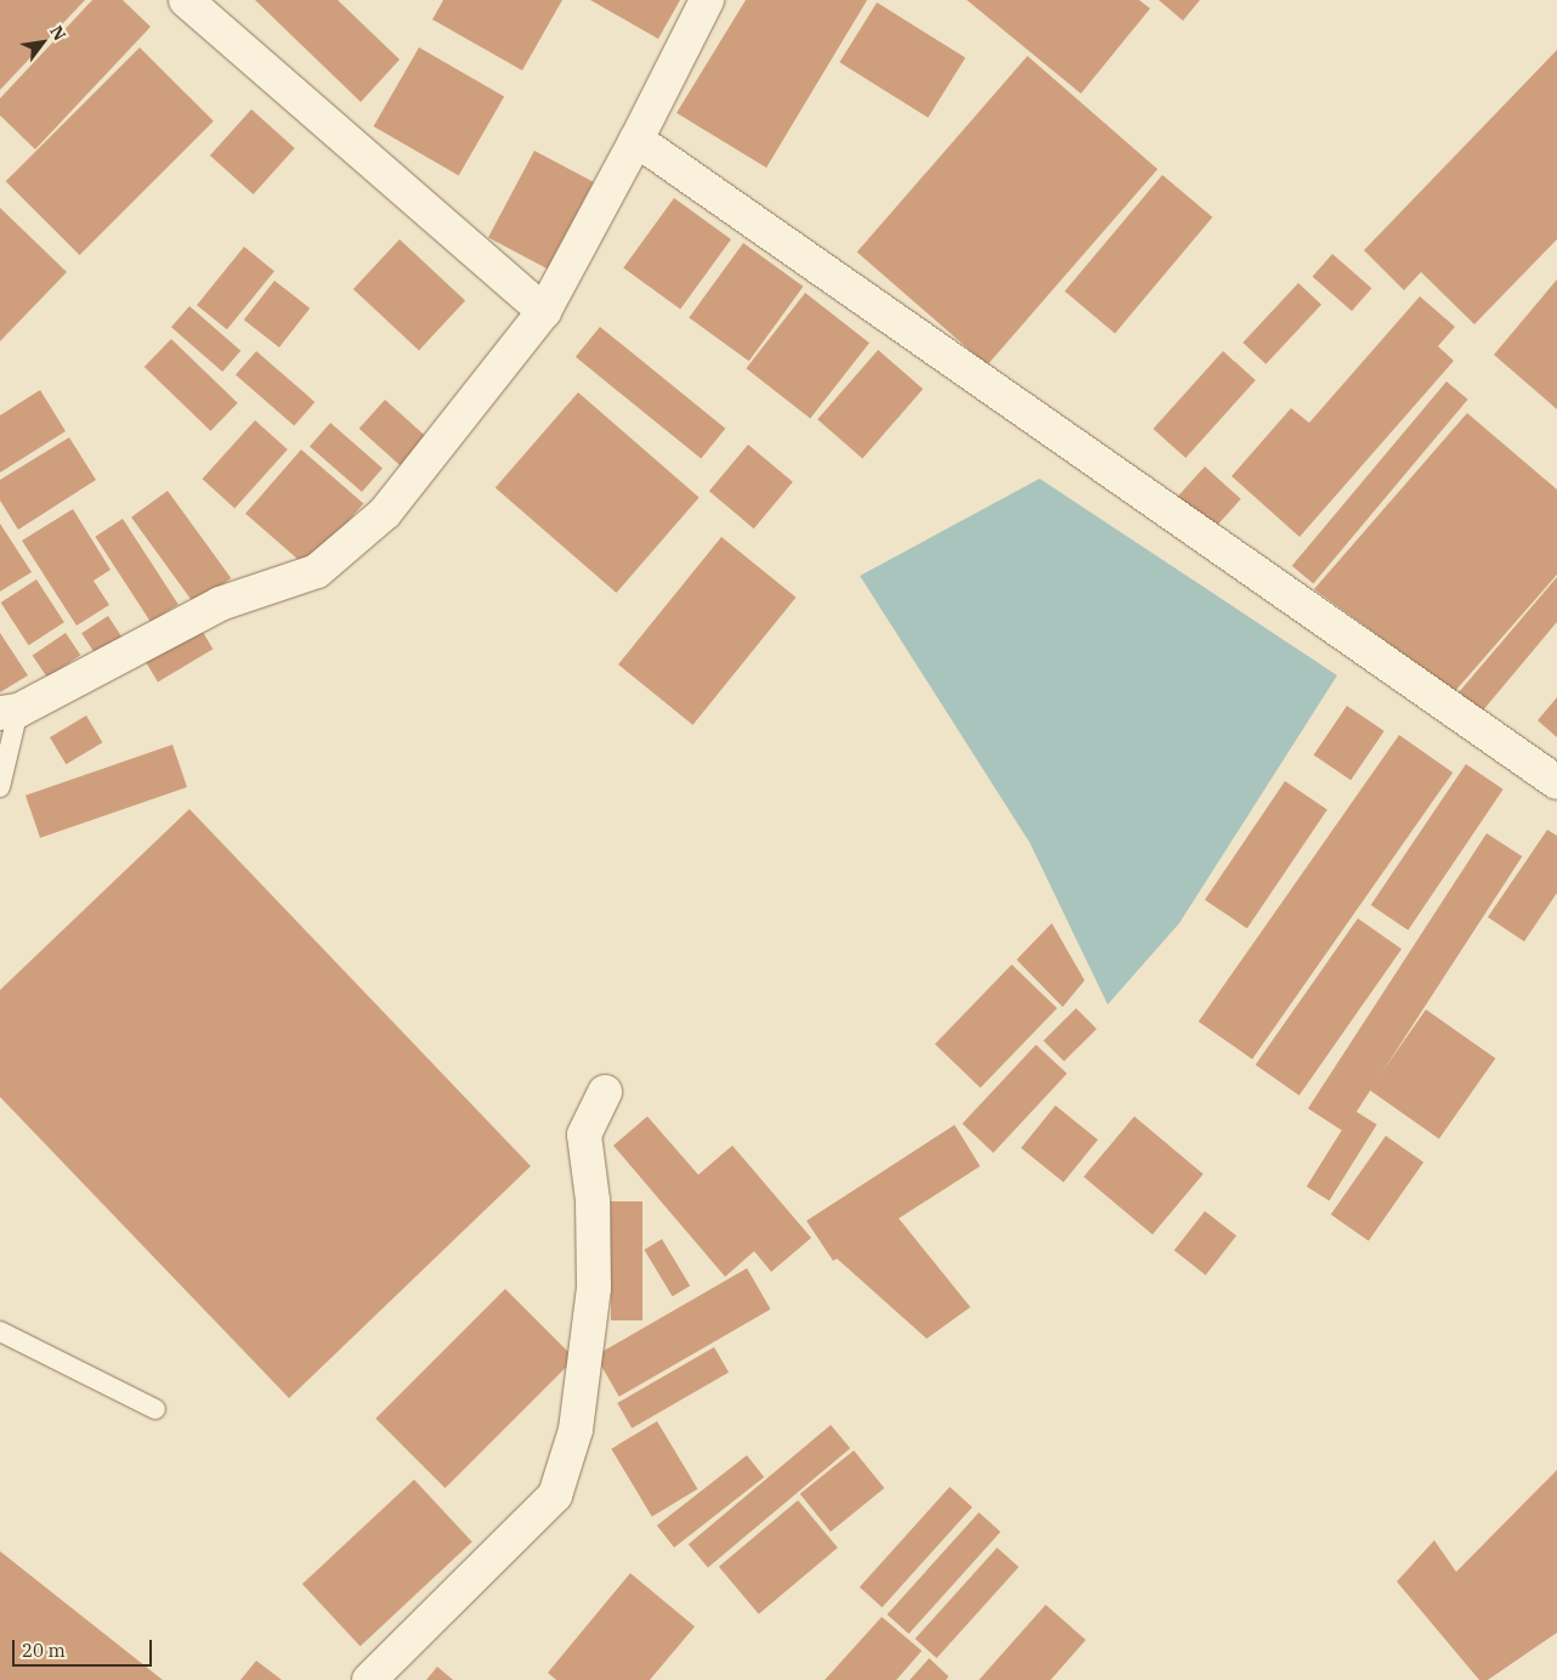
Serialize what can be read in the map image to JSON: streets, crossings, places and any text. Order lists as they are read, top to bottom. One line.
{"scale_bar":"20 m","north":"top right"}
